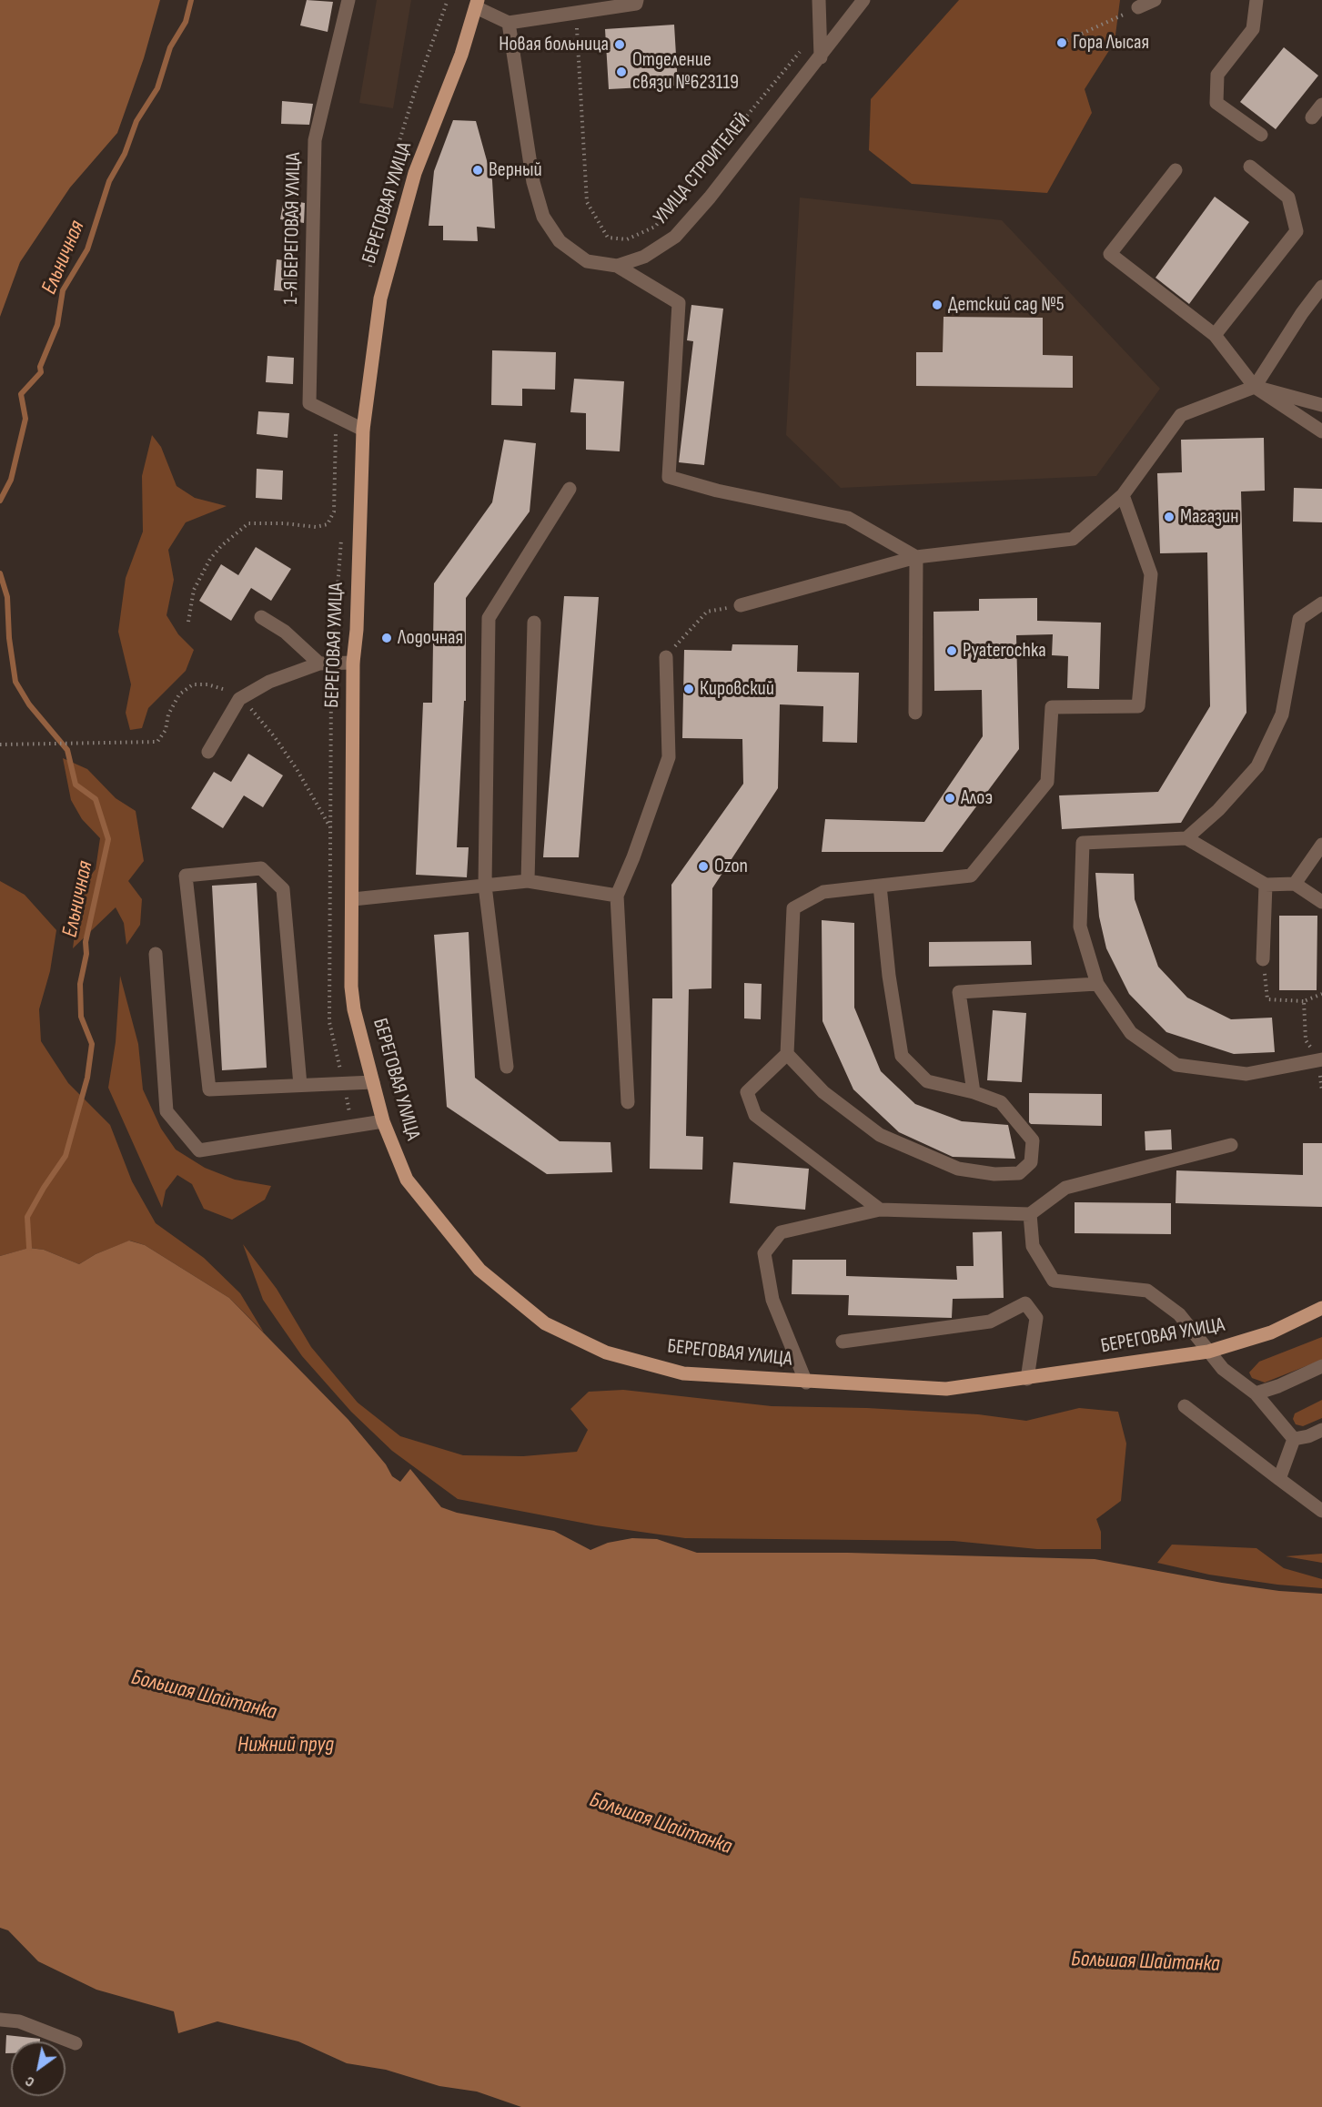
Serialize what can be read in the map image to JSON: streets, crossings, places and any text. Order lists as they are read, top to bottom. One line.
{"streets":{"main road":["БЕРЕГОВАЯ УЛИЦА"],"street":["УЛИЦА СТРОИТЕЛЕЙ","1-Я БЕРЕГОВАЯ УЛИЦА"]},"crossings":[["БЕРЕГОВАЯ УЛИЦА","1-Я БЕРЕГОВАЯ УЛИЦА"]],"water":["Ельничная","Большая Шайтанка","Нижний пруд"],"places":["Гора Лысая","Новая больница","Отделение связи №623119","Верный","Детский сад №5","Магазин","Лодочная","Pyaterochka","Кировский","Алоэ","Ozon"],"north":"bottom left"}
